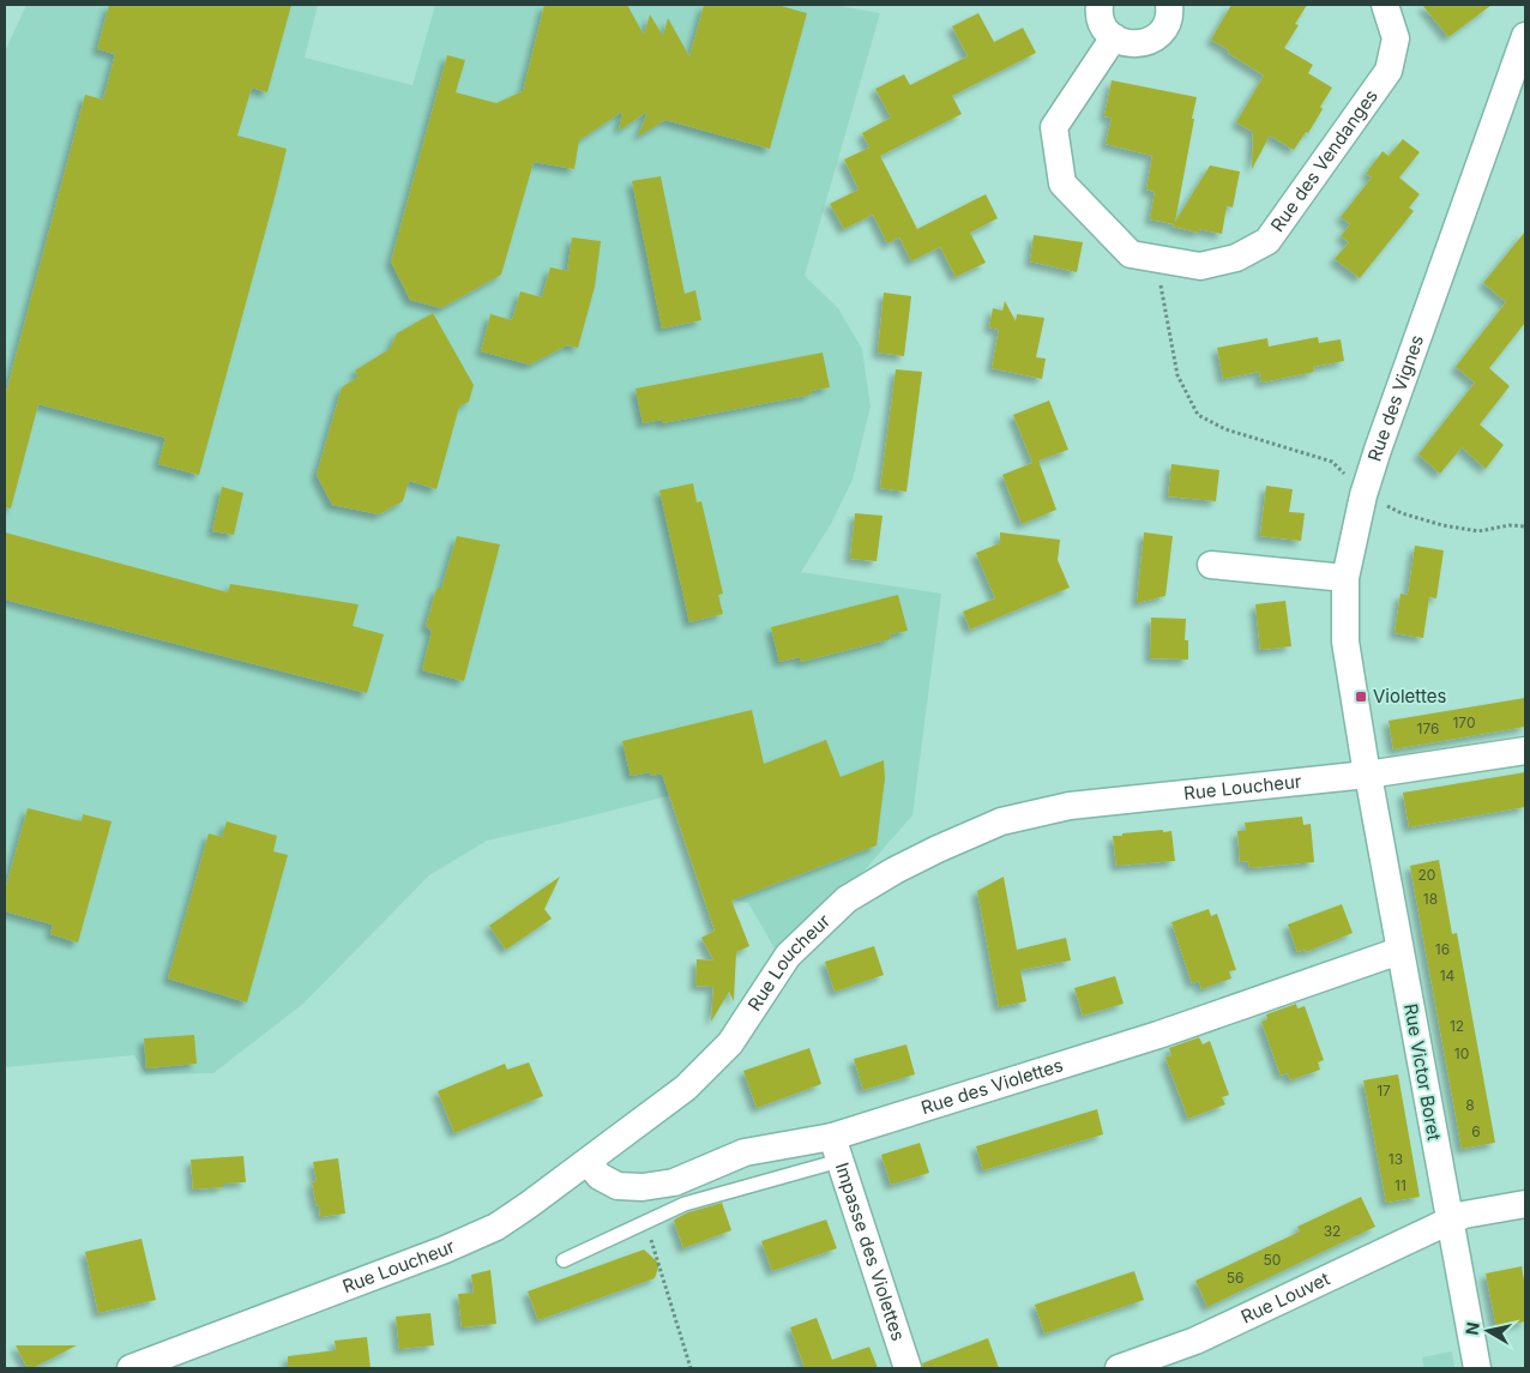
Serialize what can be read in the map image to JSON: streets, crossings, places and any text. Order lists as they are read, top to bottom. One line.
{"streets":{"street":["Rue des Vendanges","Rue des Vignes","Rue Loucheur","Rue Victor Boret","Rue des Violettes","Impasse des Violettes","Rue Louvet"]},"crossings":[["Rue des Vignes","Rue Loucheur"],["Rue des Vignes","Rue Victor Boret"],["Rue Loucheur","Rue Victor Boret"],["Rue Loucheur","Rue des Violettes"],["Rue Victor Boret","Rue des Violettes"],["Rue Victor Boret","Rue Louvet"],["Rue des Violettes","Impasse des Violettes"]],"places":{"transit":["Violettes"]},"house_numbers":["170","176","20","18","16","14","12","10","17","8","6","13","11","32","50","56"],"north":"left"}
